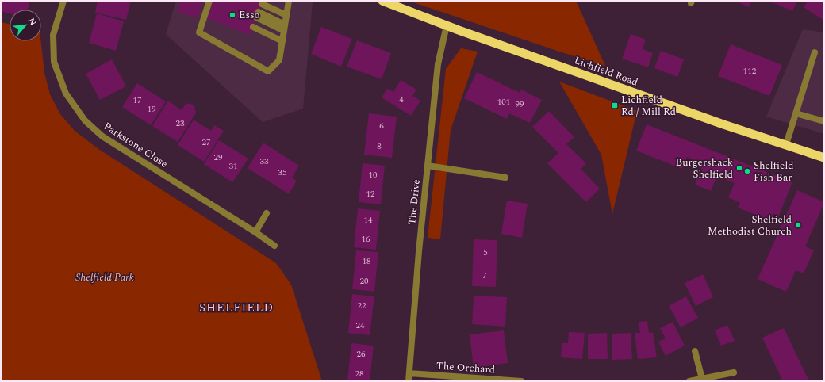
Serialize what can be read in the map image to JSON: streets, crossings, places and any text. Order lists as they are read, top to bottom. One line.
{"streets":{"highway":["Lichfield Road"],"street":["Parkstone Close","The Drive","The Orchard"]},"crossings":[["Lichfield Road","The Drive"],["The Drive","The Orchard"]],"districts":["SHELFIELD"],"parks":["Shelfield Park"],"places":{"other":["Esso","Burgershack Shelfield","Shelfield Fish Bar","Shelfield Methodist Church"],"transit":["Lichfield Rd / Mill Rd"]},"house_numbers":["112","4","17","101","99","19","23","6","27","8","29","33","31","35","10","12","14","16","5","18","7","20","22","24","26","28"],"north":"top right"}
